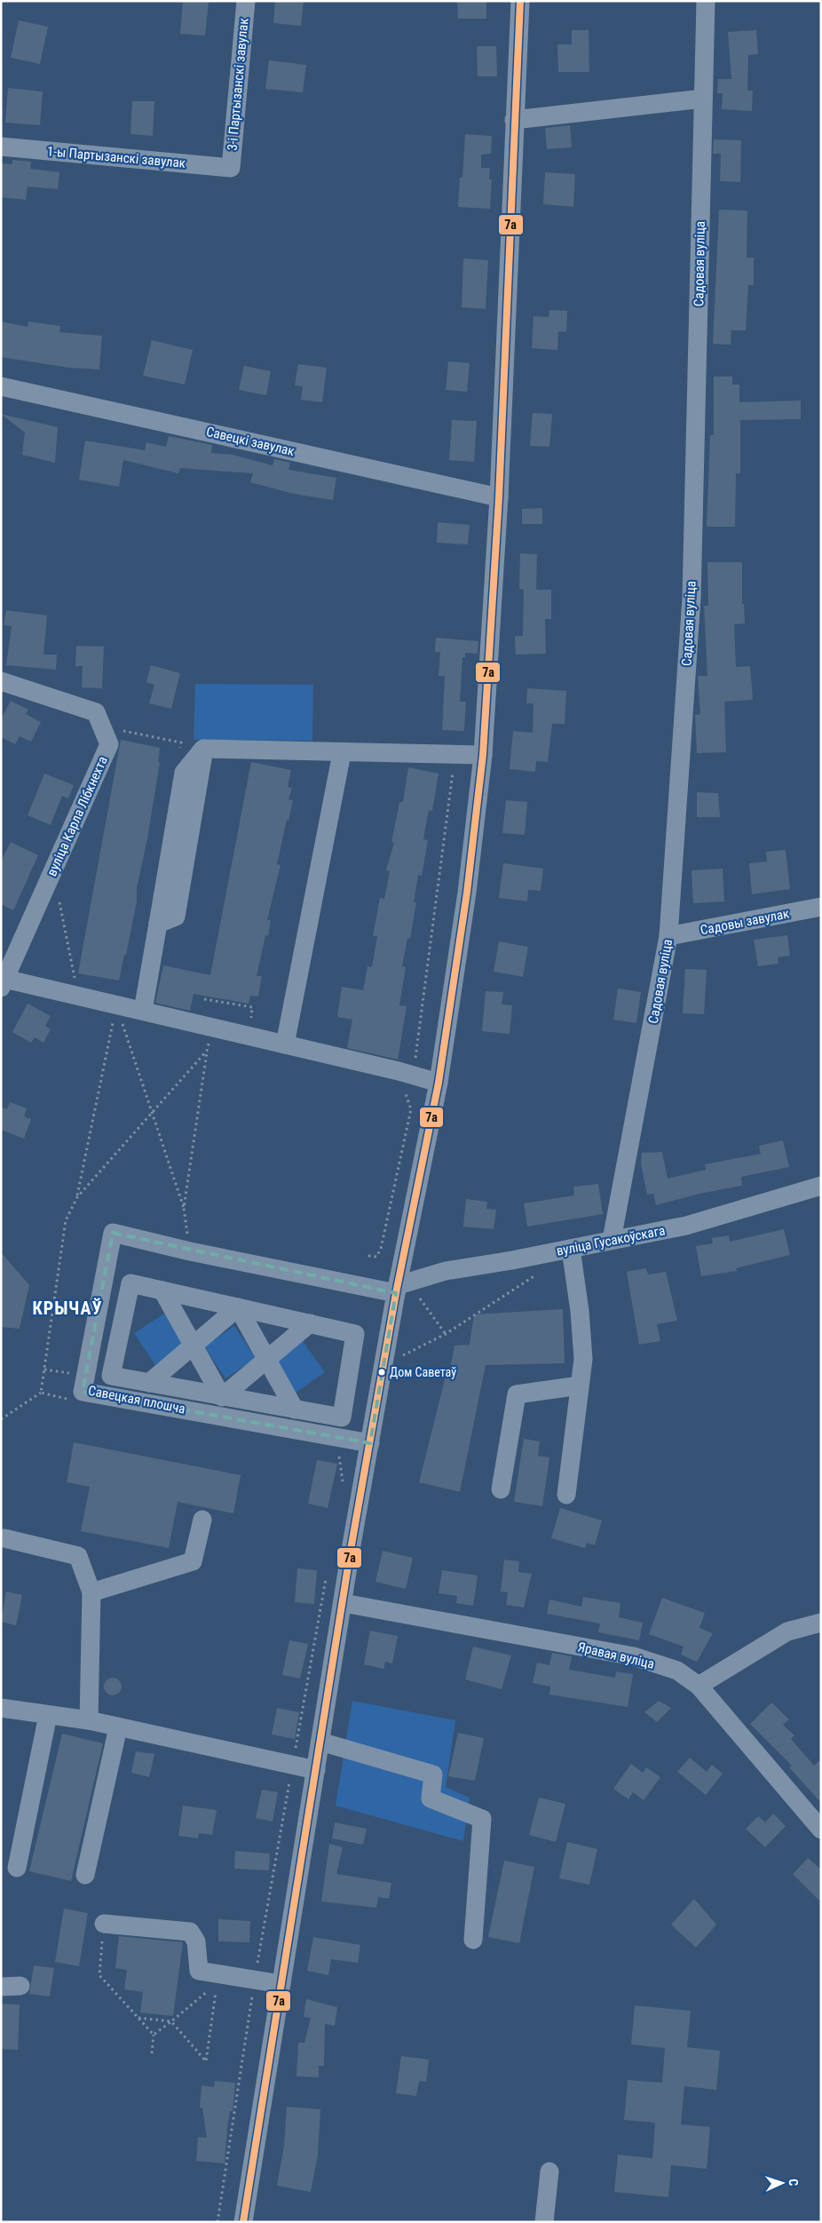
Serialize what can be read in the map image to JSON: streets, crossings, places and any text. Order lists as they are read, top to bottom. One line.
{"streets":{"street":["3-і Партызанскі завулак","1-ы Партызанскі завулак","Садовая вуліца","Савецкі завулак","вуліца Карла Лібкнехта","Садовы завулак","вуліца Гусакоўскага","Савецкая плошча","Яравая вуліца"]},"crossings":[["3-і Партызанскі завулак","1-ы Партызанскі завулак"],["Садовая вуліца","Садовы завулак"],["Садовая вуліца","вуліца Гусакоўскага"],["вуліца Гусакоўскага","Савецкая плошча"]],"districts":["КРЫЧАЎ"],"places":["Дом Саветаў"],"lines":["transit line 7а"],"north":"right"}
